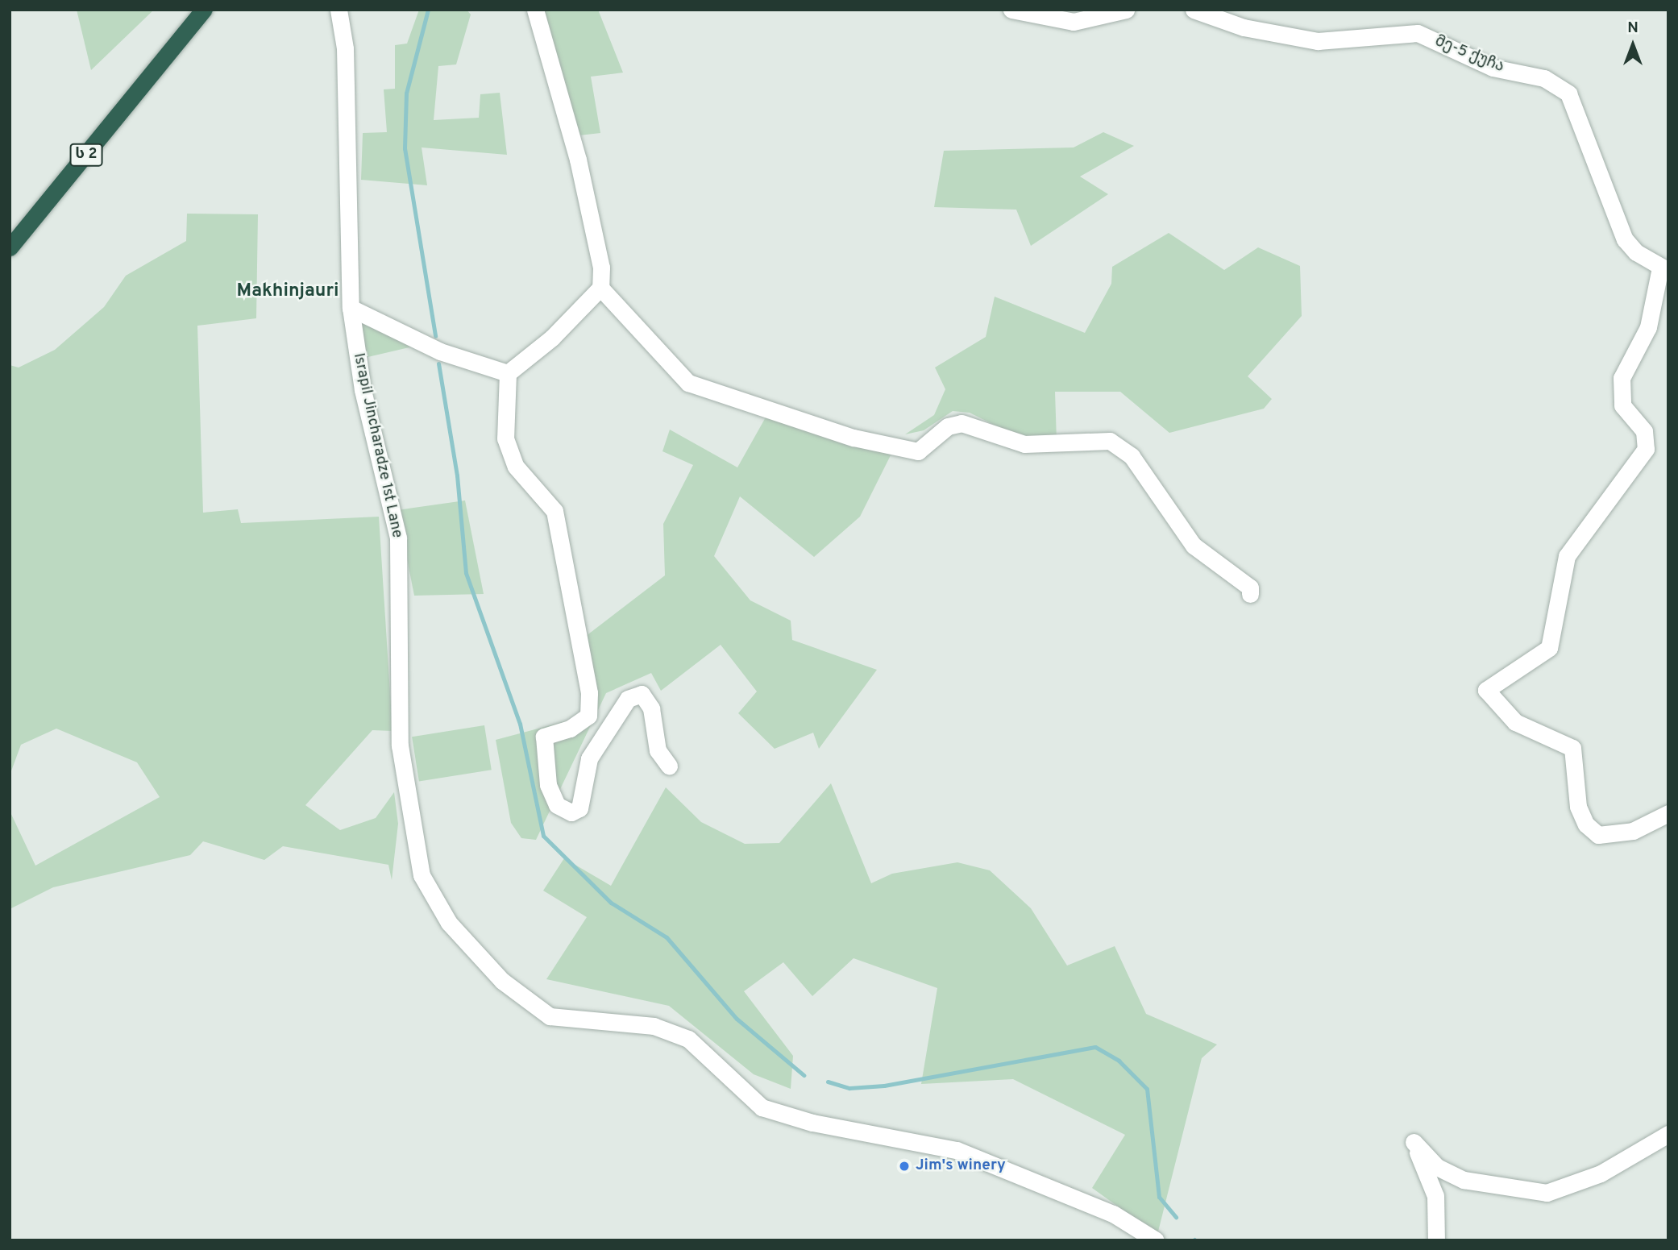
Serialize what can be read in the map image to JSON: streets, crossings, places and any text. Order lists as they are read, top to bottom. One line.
{"streets":{"highway":["ს 2"],"street":["მე-5 ქუჩა","Israpil Jincharadze 1st Lane"]},"districts":["Makhinjauri"],"places":["Jim's winery"],"north":"top"}
